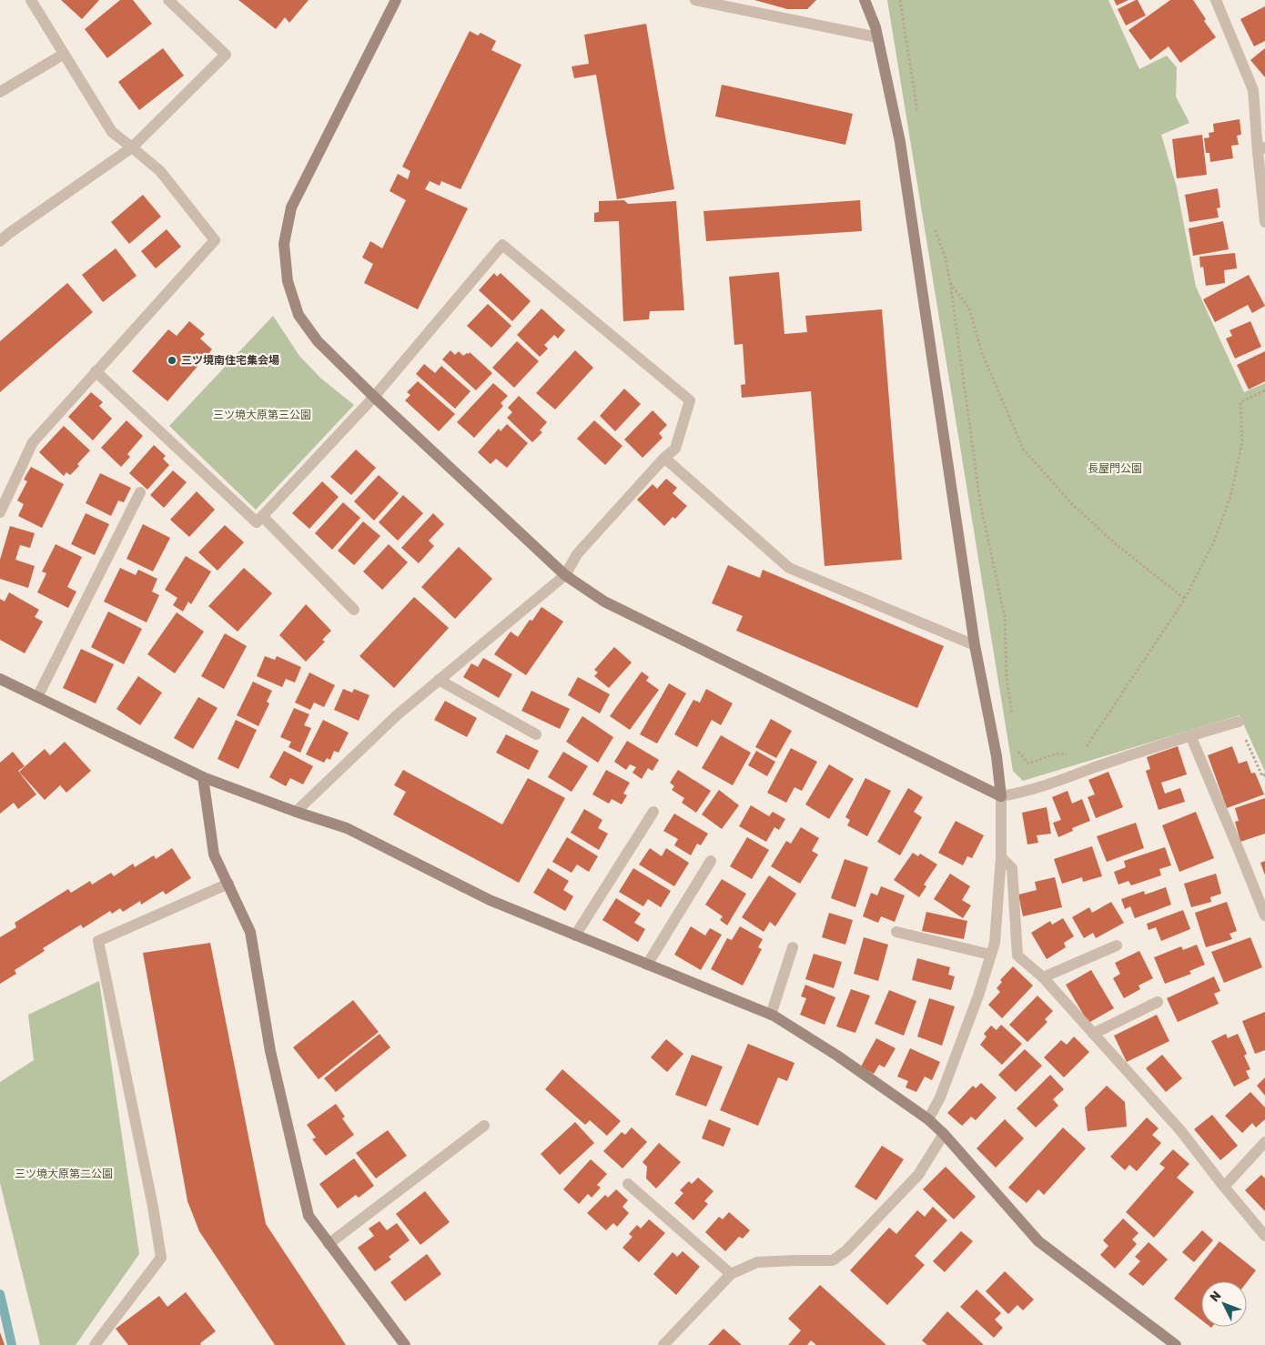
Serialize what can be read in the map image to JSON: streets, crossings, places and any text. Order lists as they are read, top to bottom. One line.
{"parks":["三ツ境大原第三公園","長屋門公園","三ツ境大原第二公園"],"places":["三ツ境南住宅集会場"],"north":"top left"}
